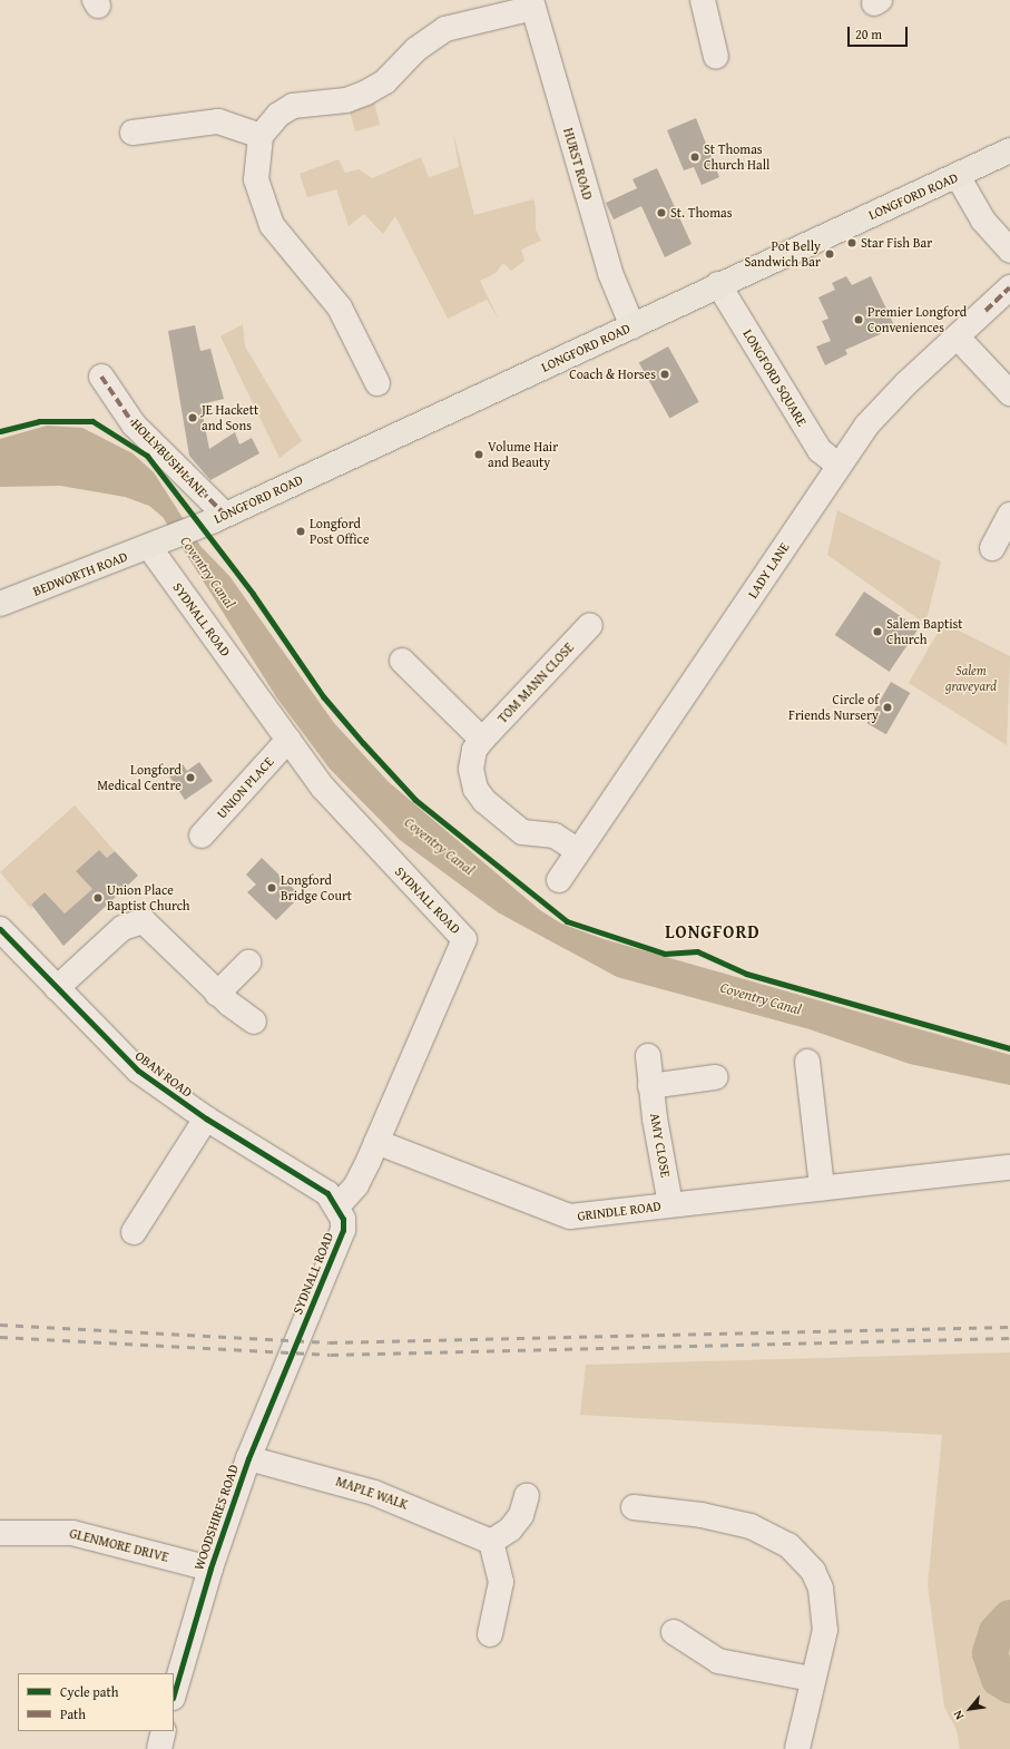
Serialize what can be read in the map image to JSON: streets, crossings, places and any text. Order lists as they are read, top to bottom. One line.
{"streets":{"main road":["LONGFORD ROAD","BEDWORTH ROAD"],"street":["HURST ROAD","LONGFORD SQUARE","HOLLYBUSH LANE","LADY LANE","SYDNALL ROAD","TOM MANN CLOSE","UNION PLACE","OBAN ROAD","AMY CLOSE","GRINDLE ROAD","MAPLE WALK","WOODSHIRES ROAD","GLENMORE DRIVE"]},"crossings":[["HURST ROAD","LONGFORD ROAD"],["LONGFORD ROAD","LONGFORD SQUARE"],["LONGFORD ROAD","HOLLYBUSH LANE"],["LONGFORD ROAD","BEDWORTH ROAD"],["LONGFORD ROAD","SYDNALL ROAD"],["LONGFORD SQUARE","LADY LANE"],["LADY LANE","TOM MANN CLOSE"],["BEDWORTH ROAD","SYDNALL ROAD"],["SYDNALL ROAD","UNION PLACE"],["SYDNALL ROAD","OBAN ROAD"],["SYDNALL ROAD","GRINDLE ROAD"],["SYDNALL ROAD","WOODSHIRES ROAD"],["AMY CLOSE","GRINDLE ROAD"],["MAPLE WALK","WOODSHIRES ROAD"],["WOODSHIRES ROAD","GLENMORE DRIVE"]],"districts":["LONGFORD"],"water":["Coventry Canal"],"parks":["Salem graveyard"],"places":["St Thomas Church Hall","St. Thomas","Star Fish Bar","Pot Belly Sandwich Bar","Premier Longford Conveniences","Coach & Horses","JE Hackett and Sons","Volume Hair and Beauty","Longford Post Office","Salem Baptist Church","Circle of Friends Nursery","Longford Medical Centre","Longford Bridge Court","Union Place Baptist Church"],"legend":["Cycle path","Path"],"scale_bar":"20 m","north":"bottom left"}
